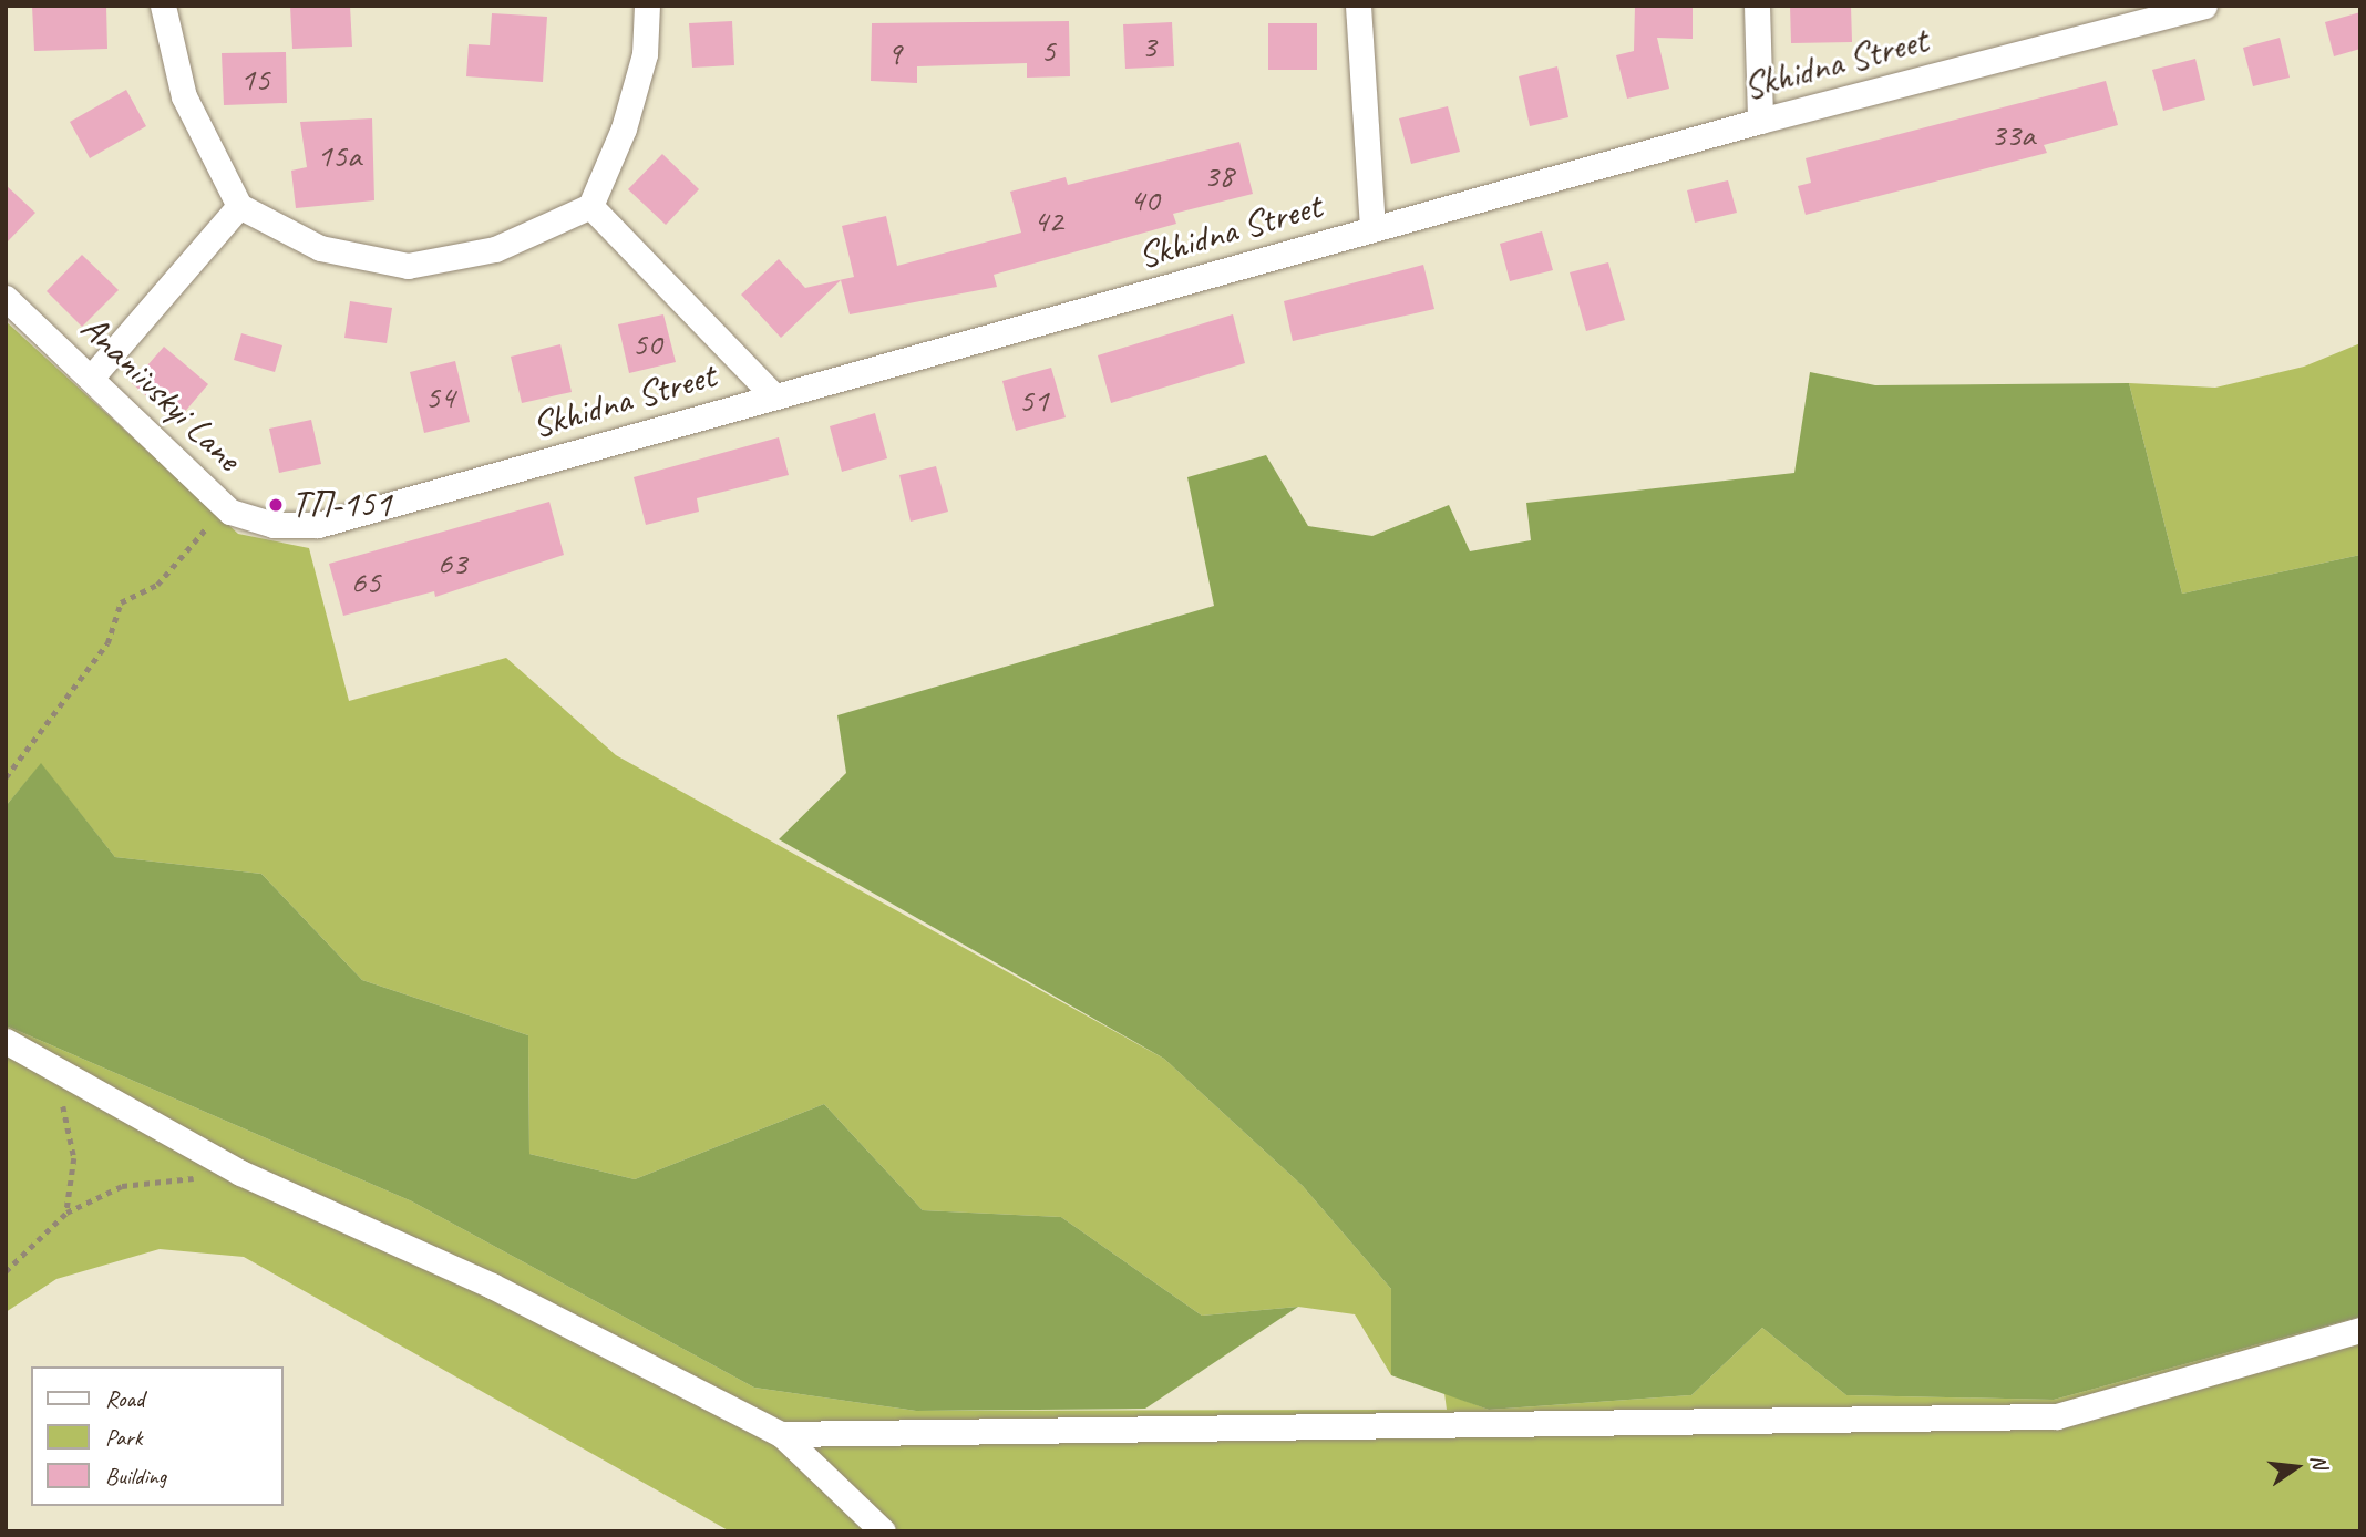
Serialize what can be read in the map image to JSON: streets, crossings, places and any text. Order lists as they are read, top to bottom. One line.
{"streets":{"street":["Skhidna Street","Ananiivskyi Lane"]},"crossings":[["Skhidna Street","Ananiivskyi Lane"]],"places":["ТП-151"],"house_numbers":["3","5","9","15","33а","15а","38","40","42","50","54","51","63","65"],"legend":["Road","Park","Building"],"north":"right"}
